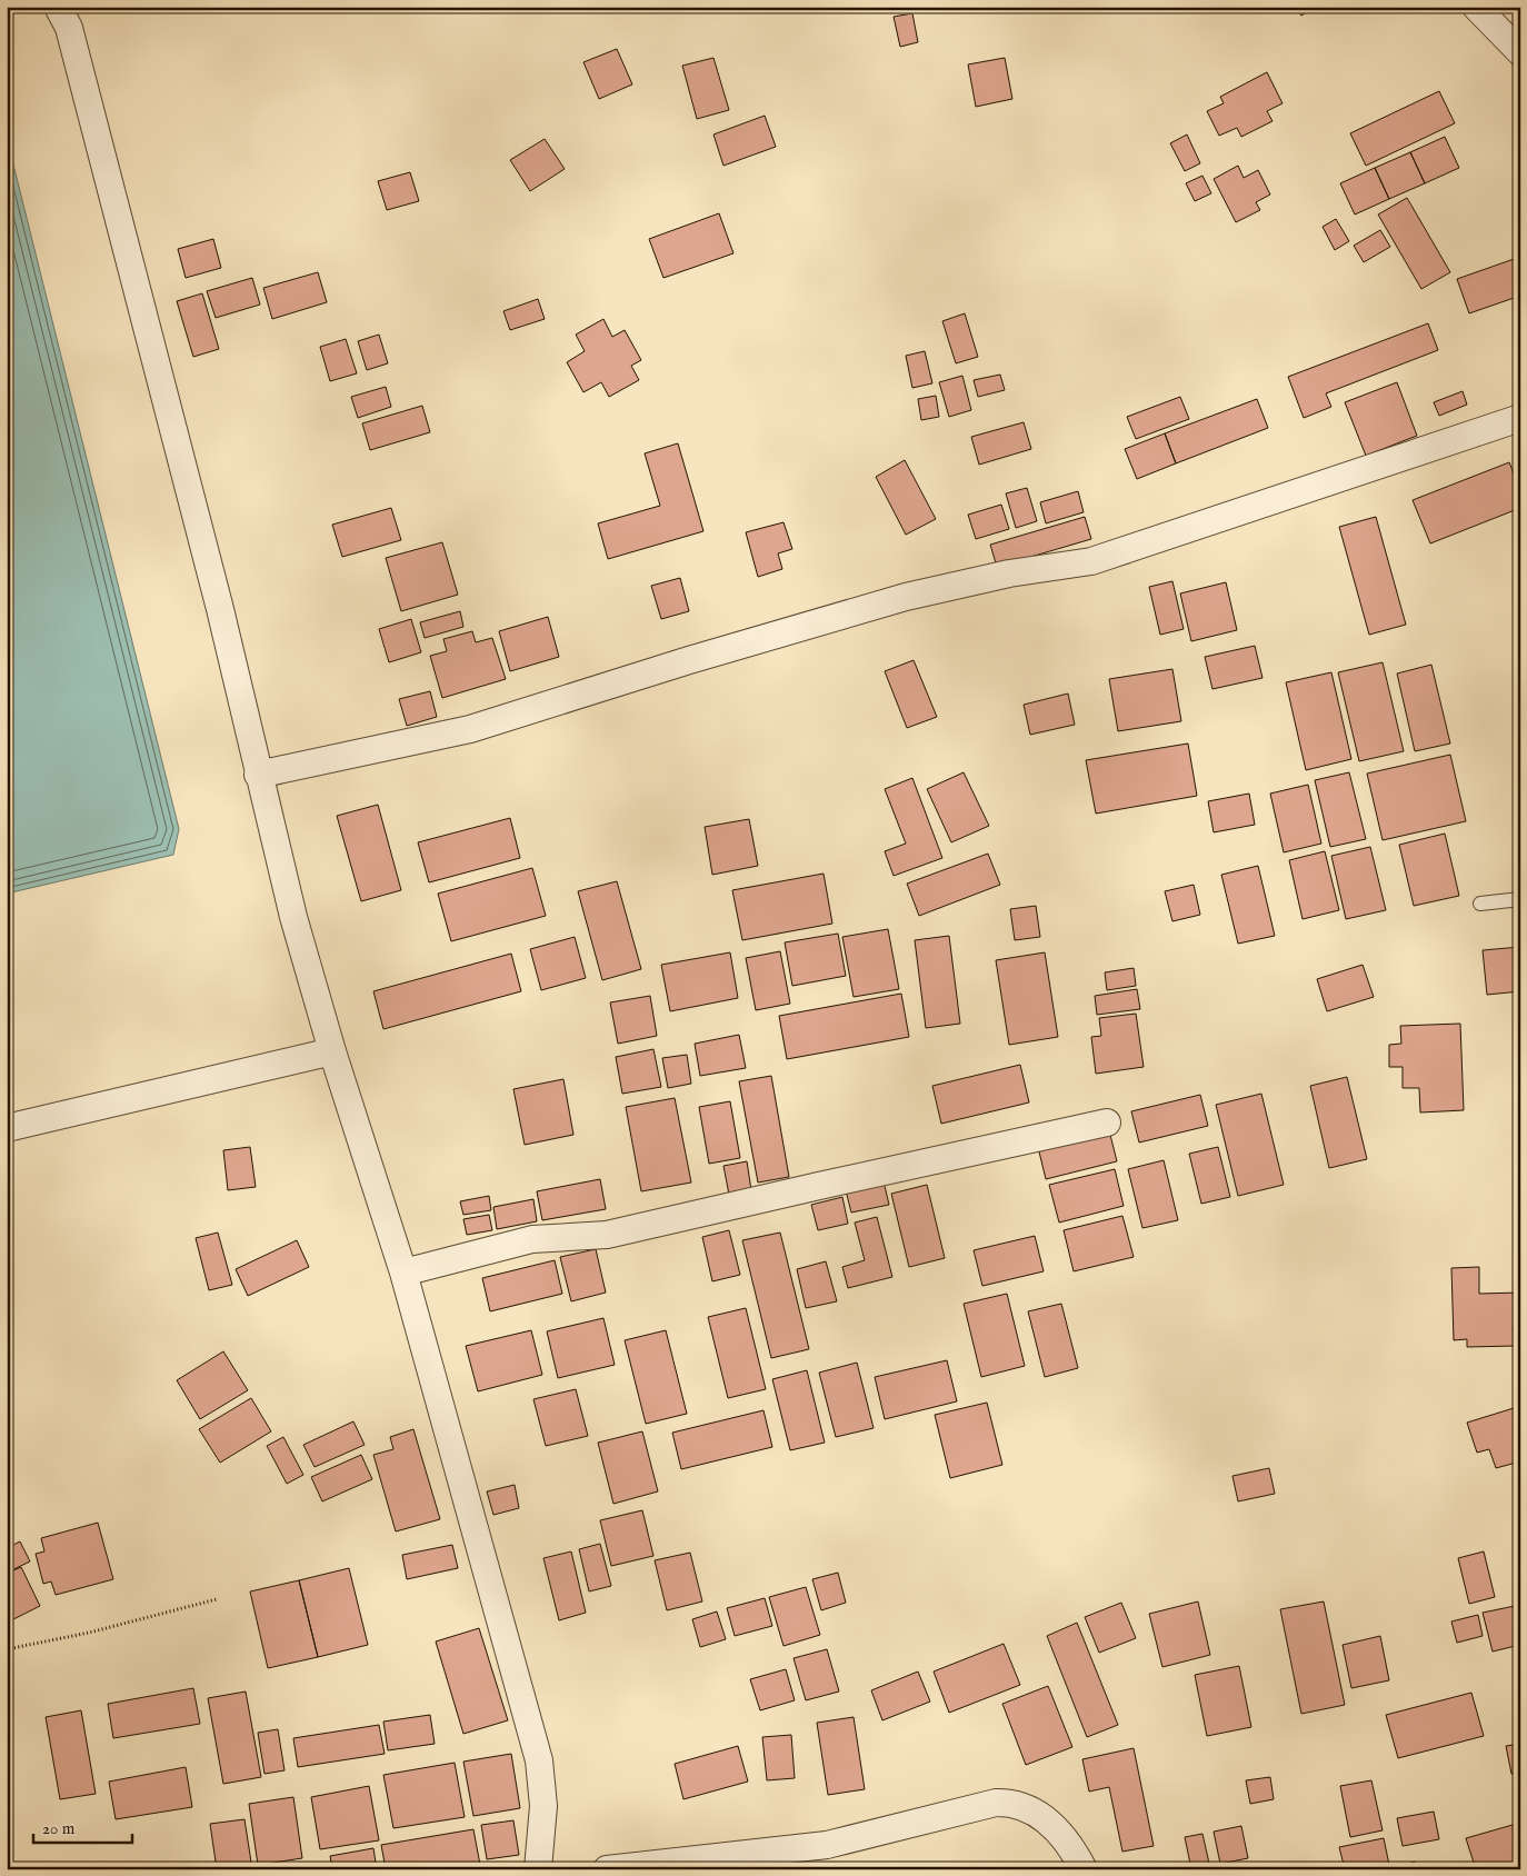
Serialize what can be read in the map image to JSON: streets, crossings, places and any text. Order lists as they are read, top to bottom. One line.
{"scale_bar":"20 m"}
